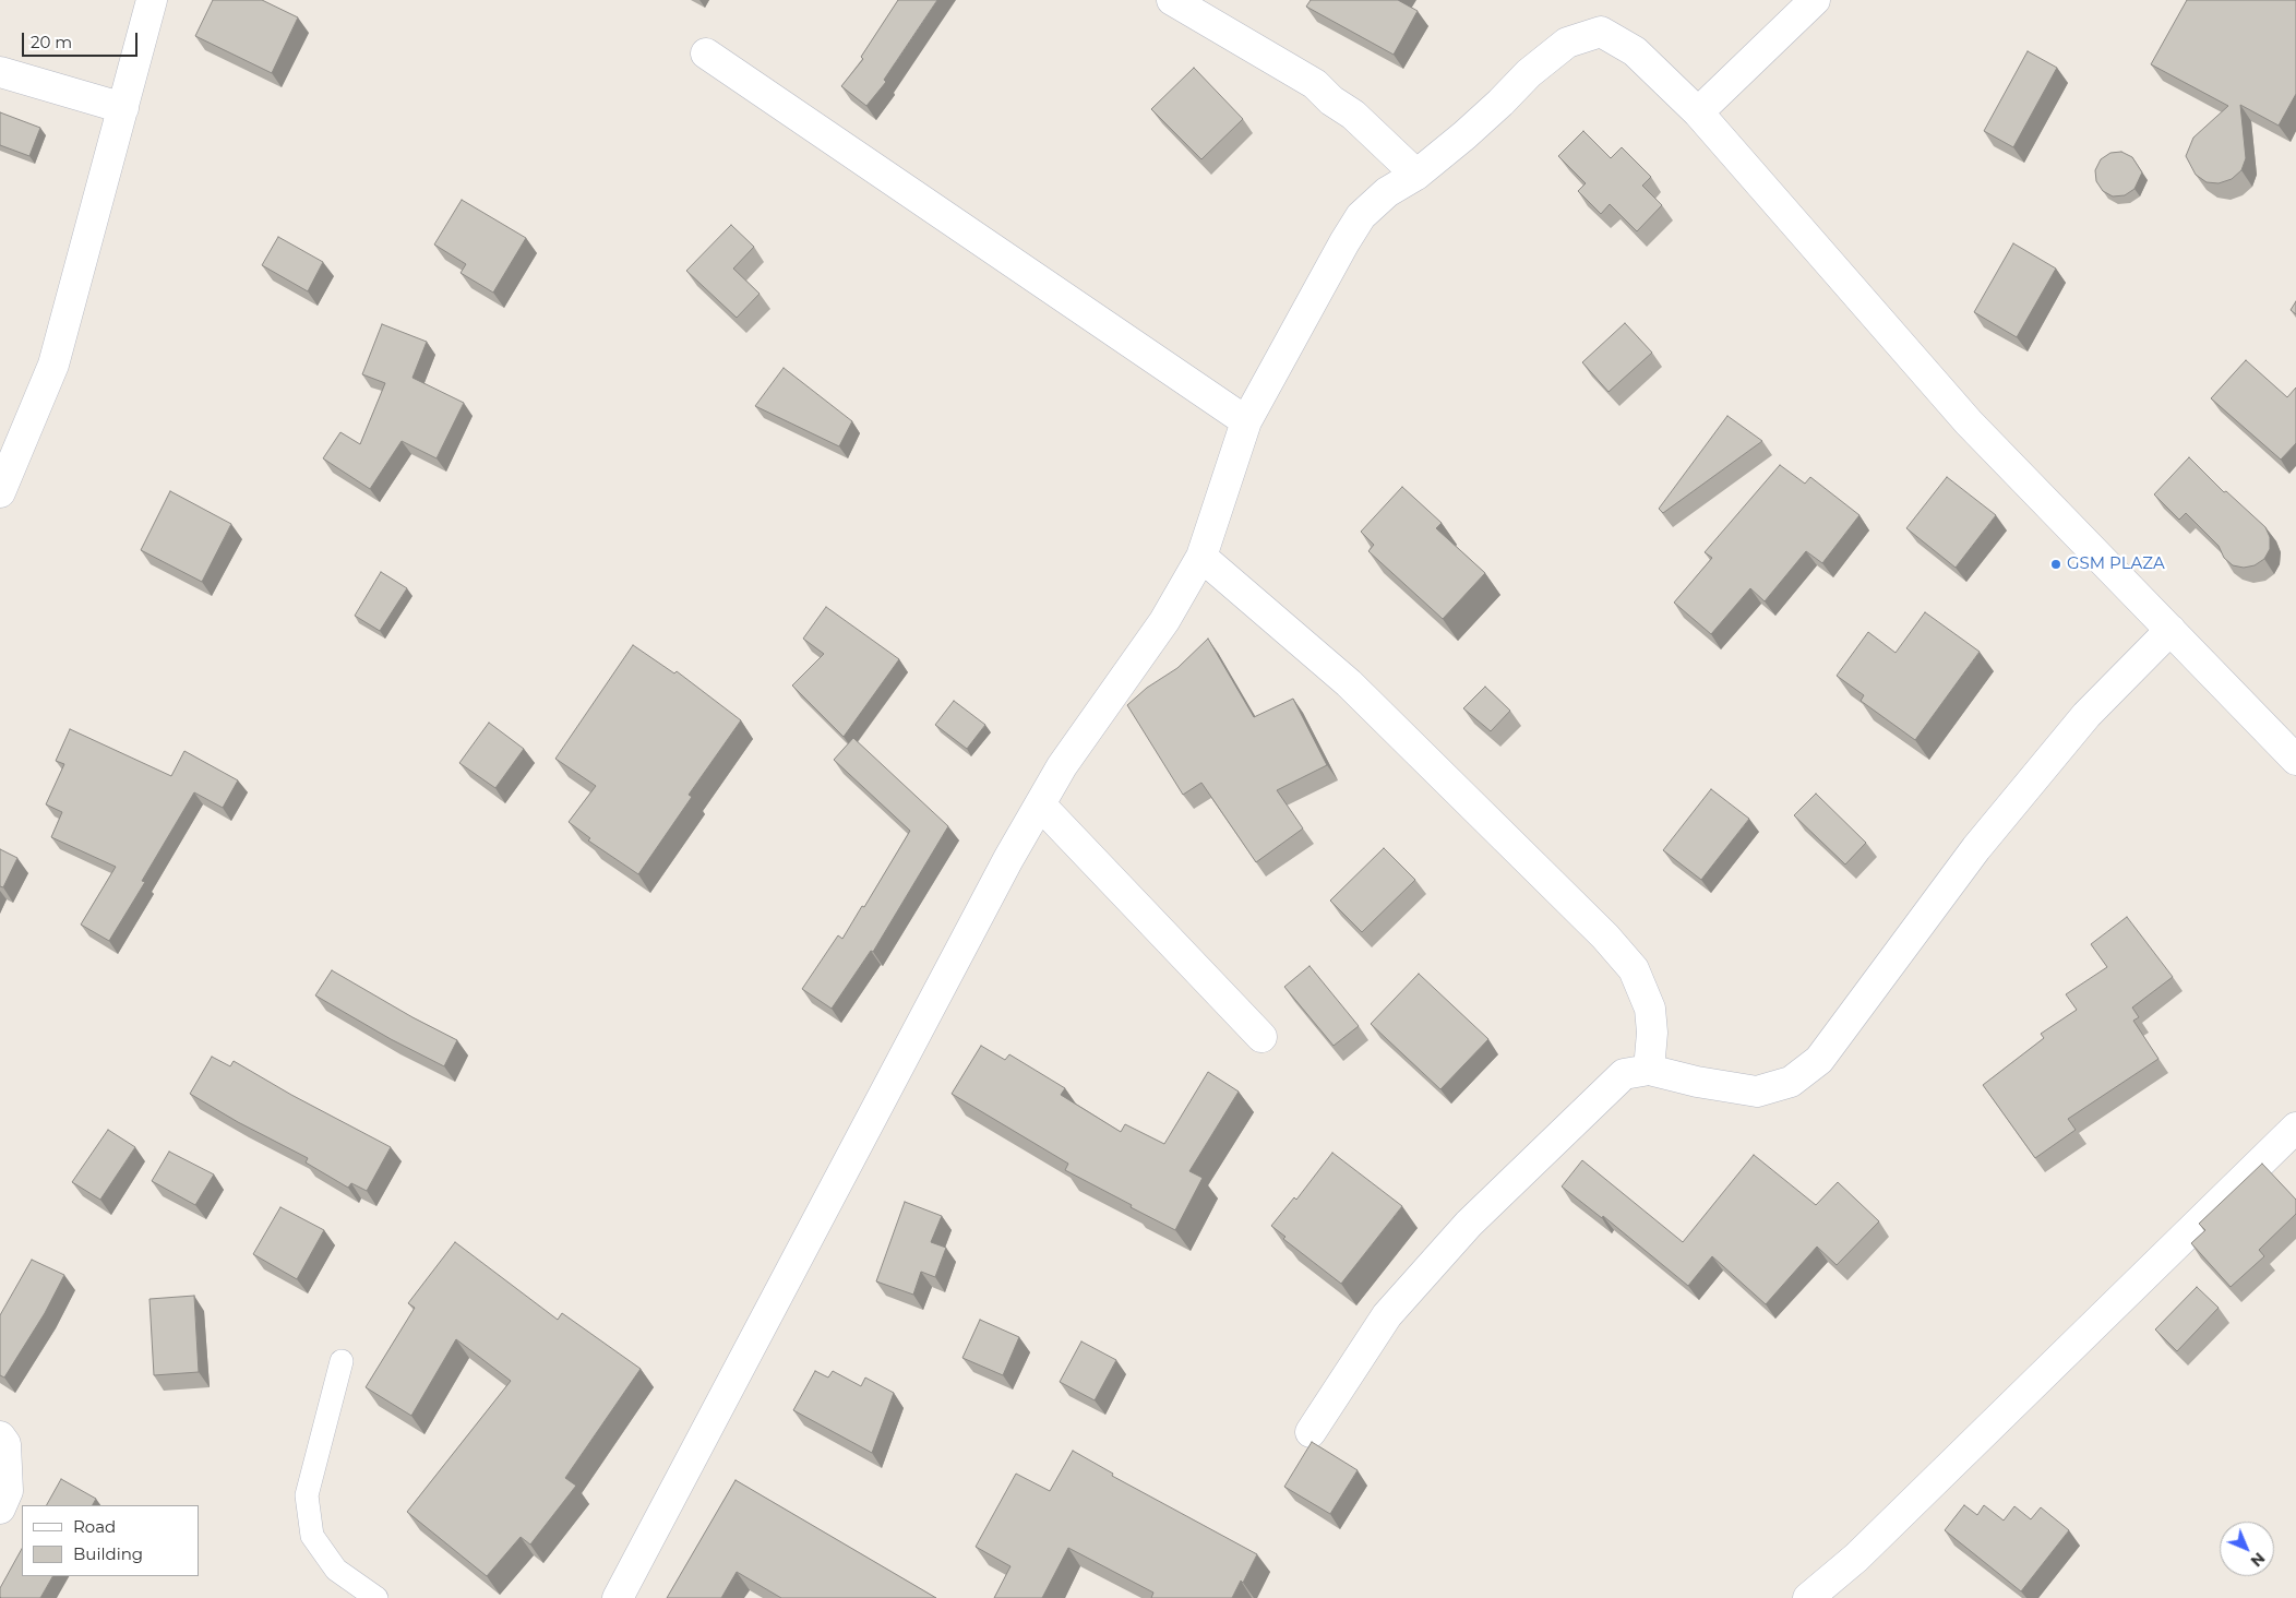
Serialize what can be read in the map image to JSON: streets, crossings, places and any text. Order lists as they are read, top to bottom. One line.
{"places":["GSM PLAZA"],"legend":["Road","Building"],"scale_bar":"20 m","north":"bottom right"}
